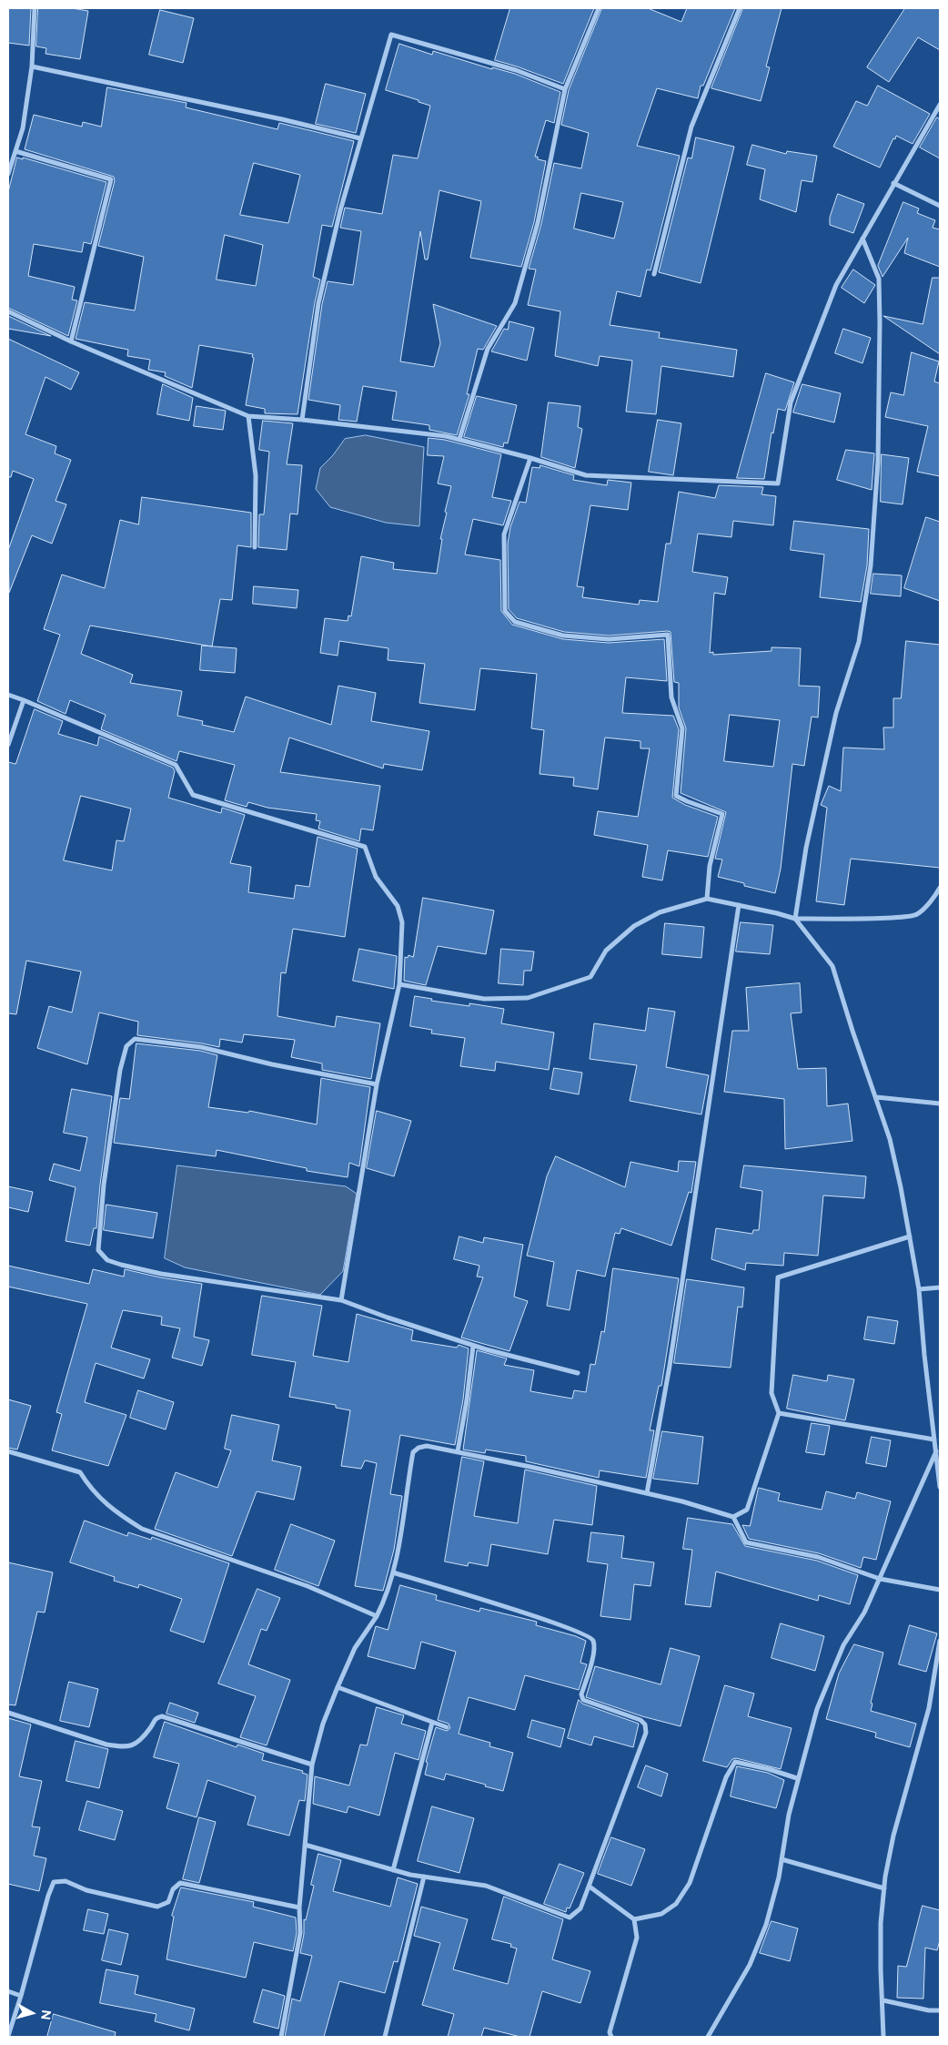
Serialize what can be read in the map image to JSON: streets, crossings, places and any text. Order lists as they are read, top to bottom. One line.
{"north":"right"}
